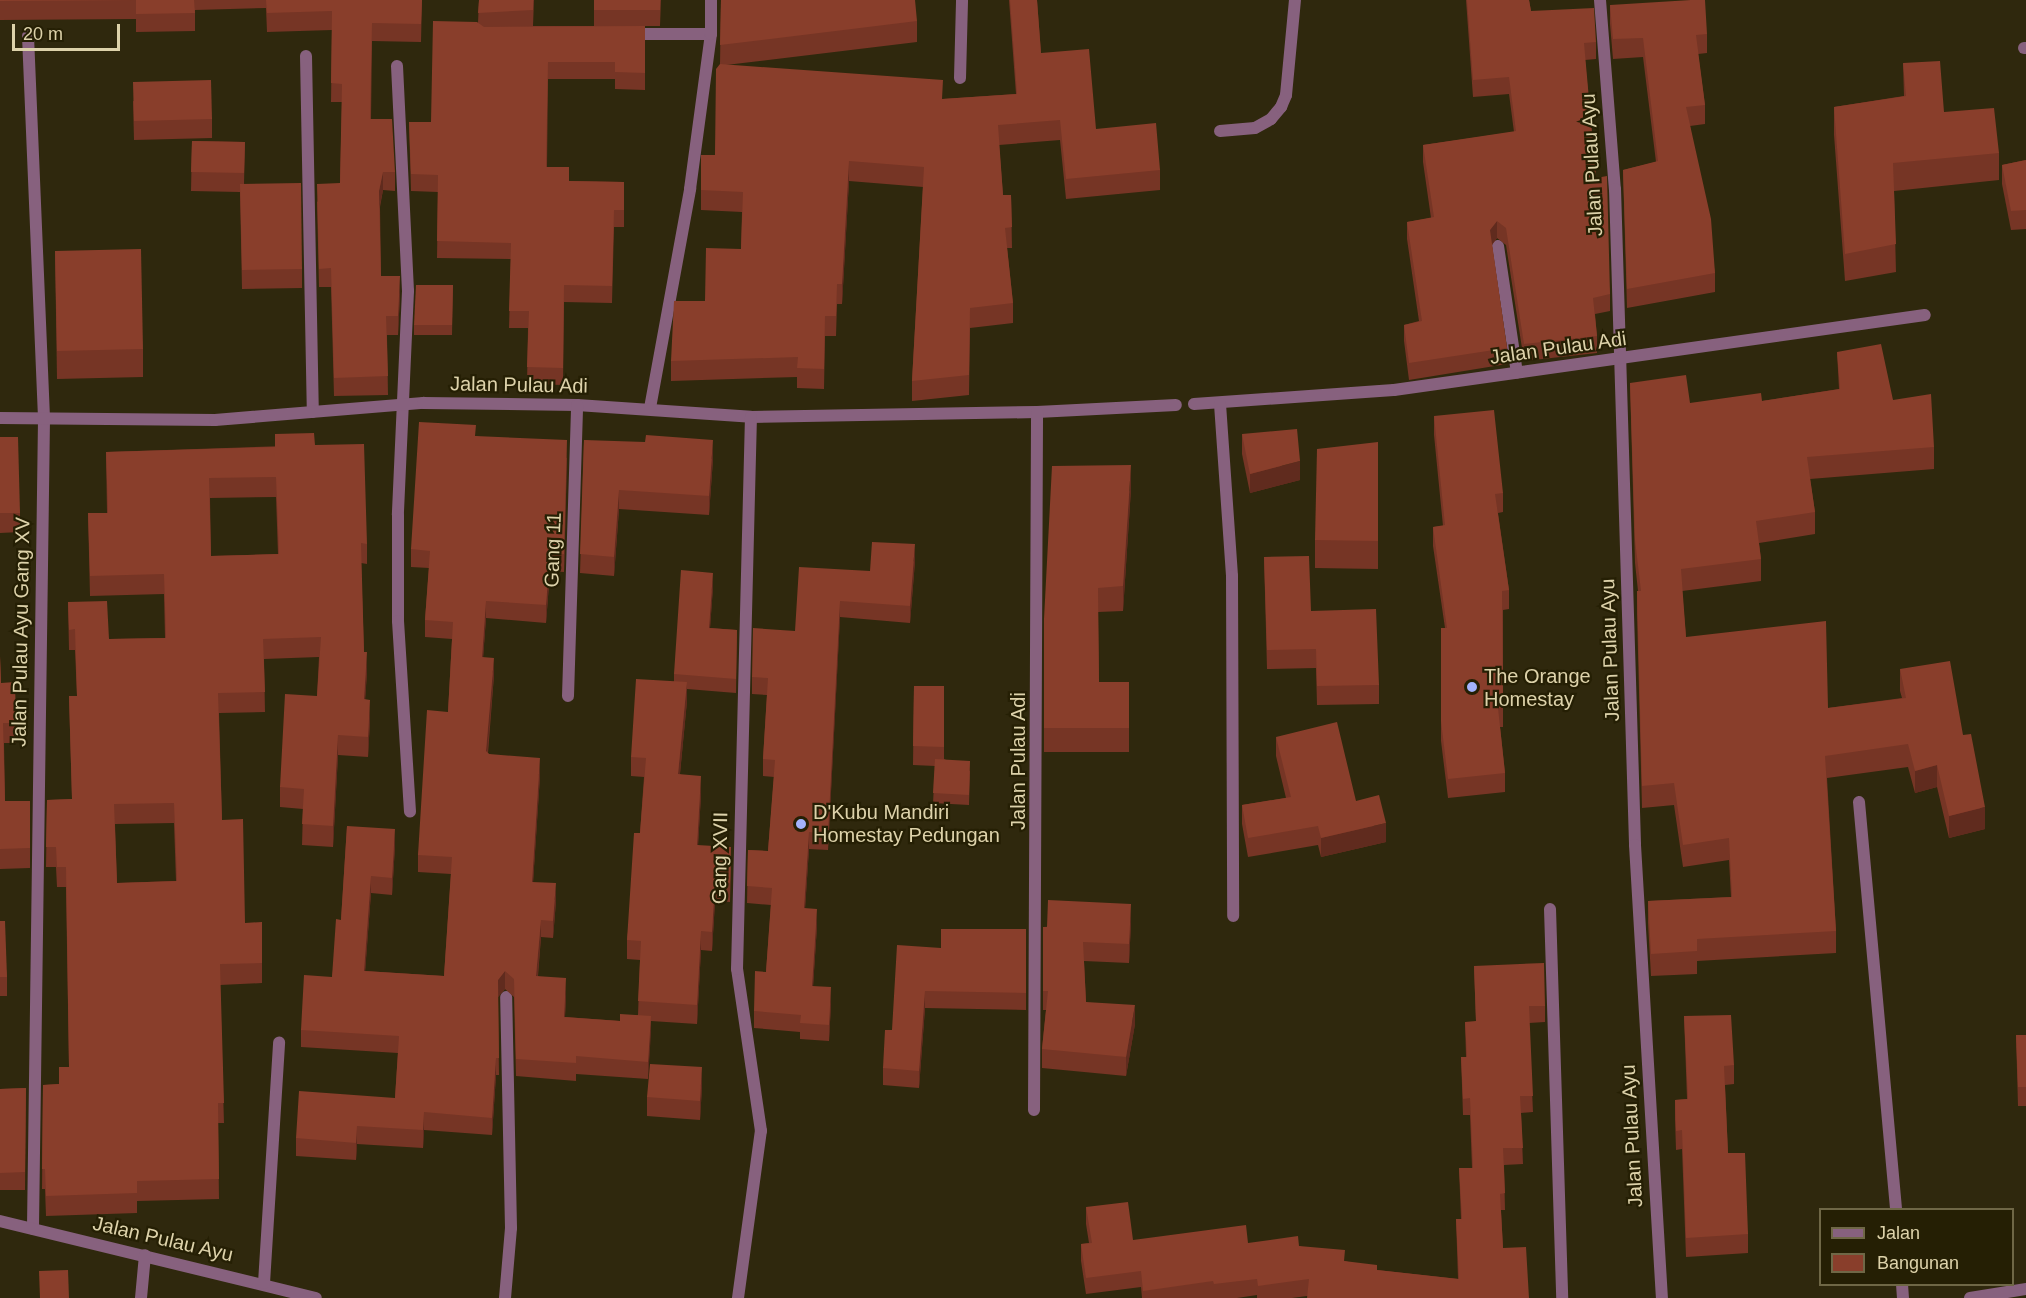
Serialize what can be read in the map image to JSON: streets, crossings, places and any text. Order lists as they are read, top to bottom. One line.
{"streets":{"street":["Jalan Pulau Ayu","Jalan Pulau Adi","Gang 11","Jalan Pulau Ayu Gang XV","Gang XVII"]},"crossings":[["Jalan Pulau Ayu","Jalan Pulau Adi"],["Jalan Pulau Ayu","Jalan Pulau Ayu Gang XV"],["Jalan Pulau Adi","Gang 11"],["Jalan Pulau Adi","Jalan Pulau Ayu Gang XV"],["Jalan Pulau Adi","Gang XVII"]],"places":["The Orange Homestay","D'Kubu Mandiri Homestay Pedungan"],"legend":["Jalan","Bangunan"],"scale_bar":"20 m"}
